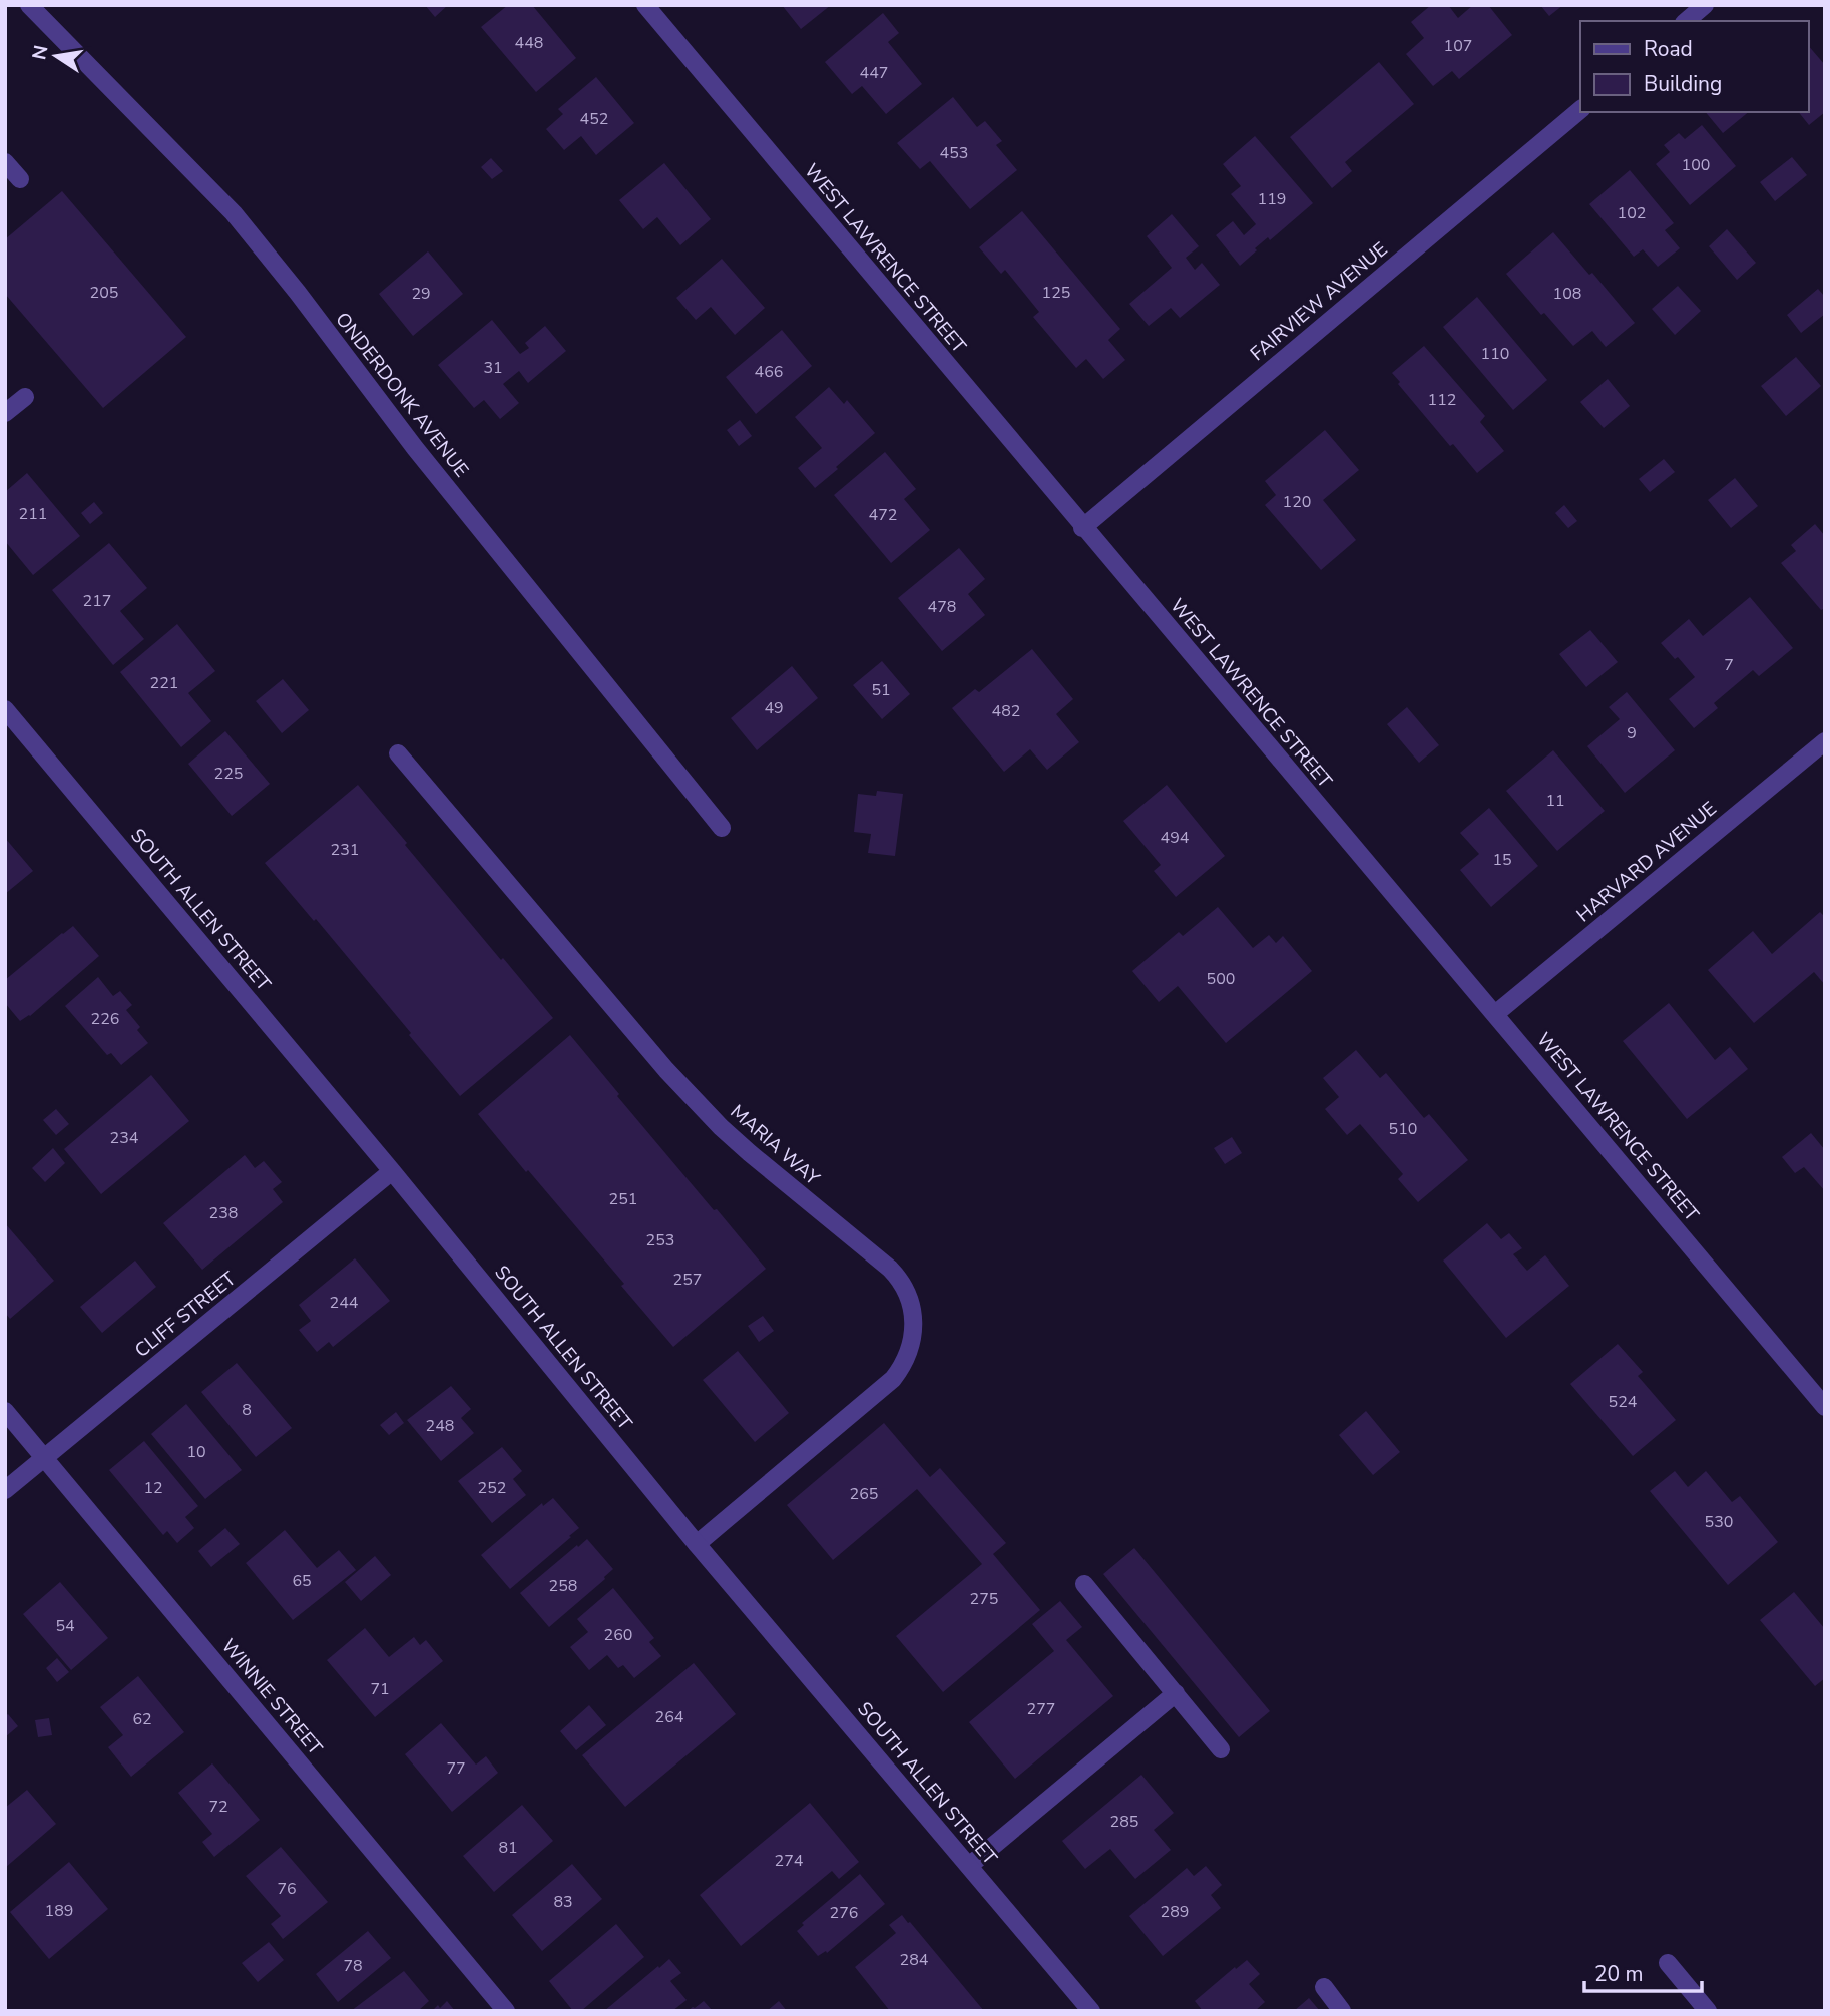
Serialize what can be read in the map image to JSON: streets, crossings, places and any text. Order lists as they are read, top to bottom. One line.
{"streets":{"street":["WEST LAWRENCE STREET","FAIRVIEW AVENUE","ONDERDONK AVENUE","HARVARD AVENUE","SOUTH ALLEN STREET","MARIA WAY","CLIFF STREET","WINNIE STREET"]},"crossings":[["WEST LAWRENCE STREET","FAIRVIEW AVENUE"],["WEST LAWRENCE STREET","HARVARD AVENUE"],["SOUTH ALLEN STREET","MARIA WAY"],["SOUTH ALLEN STREET","CLIFF STREET"],["CLIFF STREET","WINNIE STREET"]],"house_numbers":["448","107","447","452","453","100","119","102","205","125","29","108","110","31","466","112","120","211","472","217","478","7","221","51","49","482","9","225","11","494","231","15","500","226","510","234","251","238","253","257","244","524","8","248","10","12","252","265","530","65","258","275","54","260","71","277","264","62","77","72","285","81","274","76","83","189","289","276","284","78"],"legend":["Road","Building"],"scale_bar":"20 m","north":"left"}
